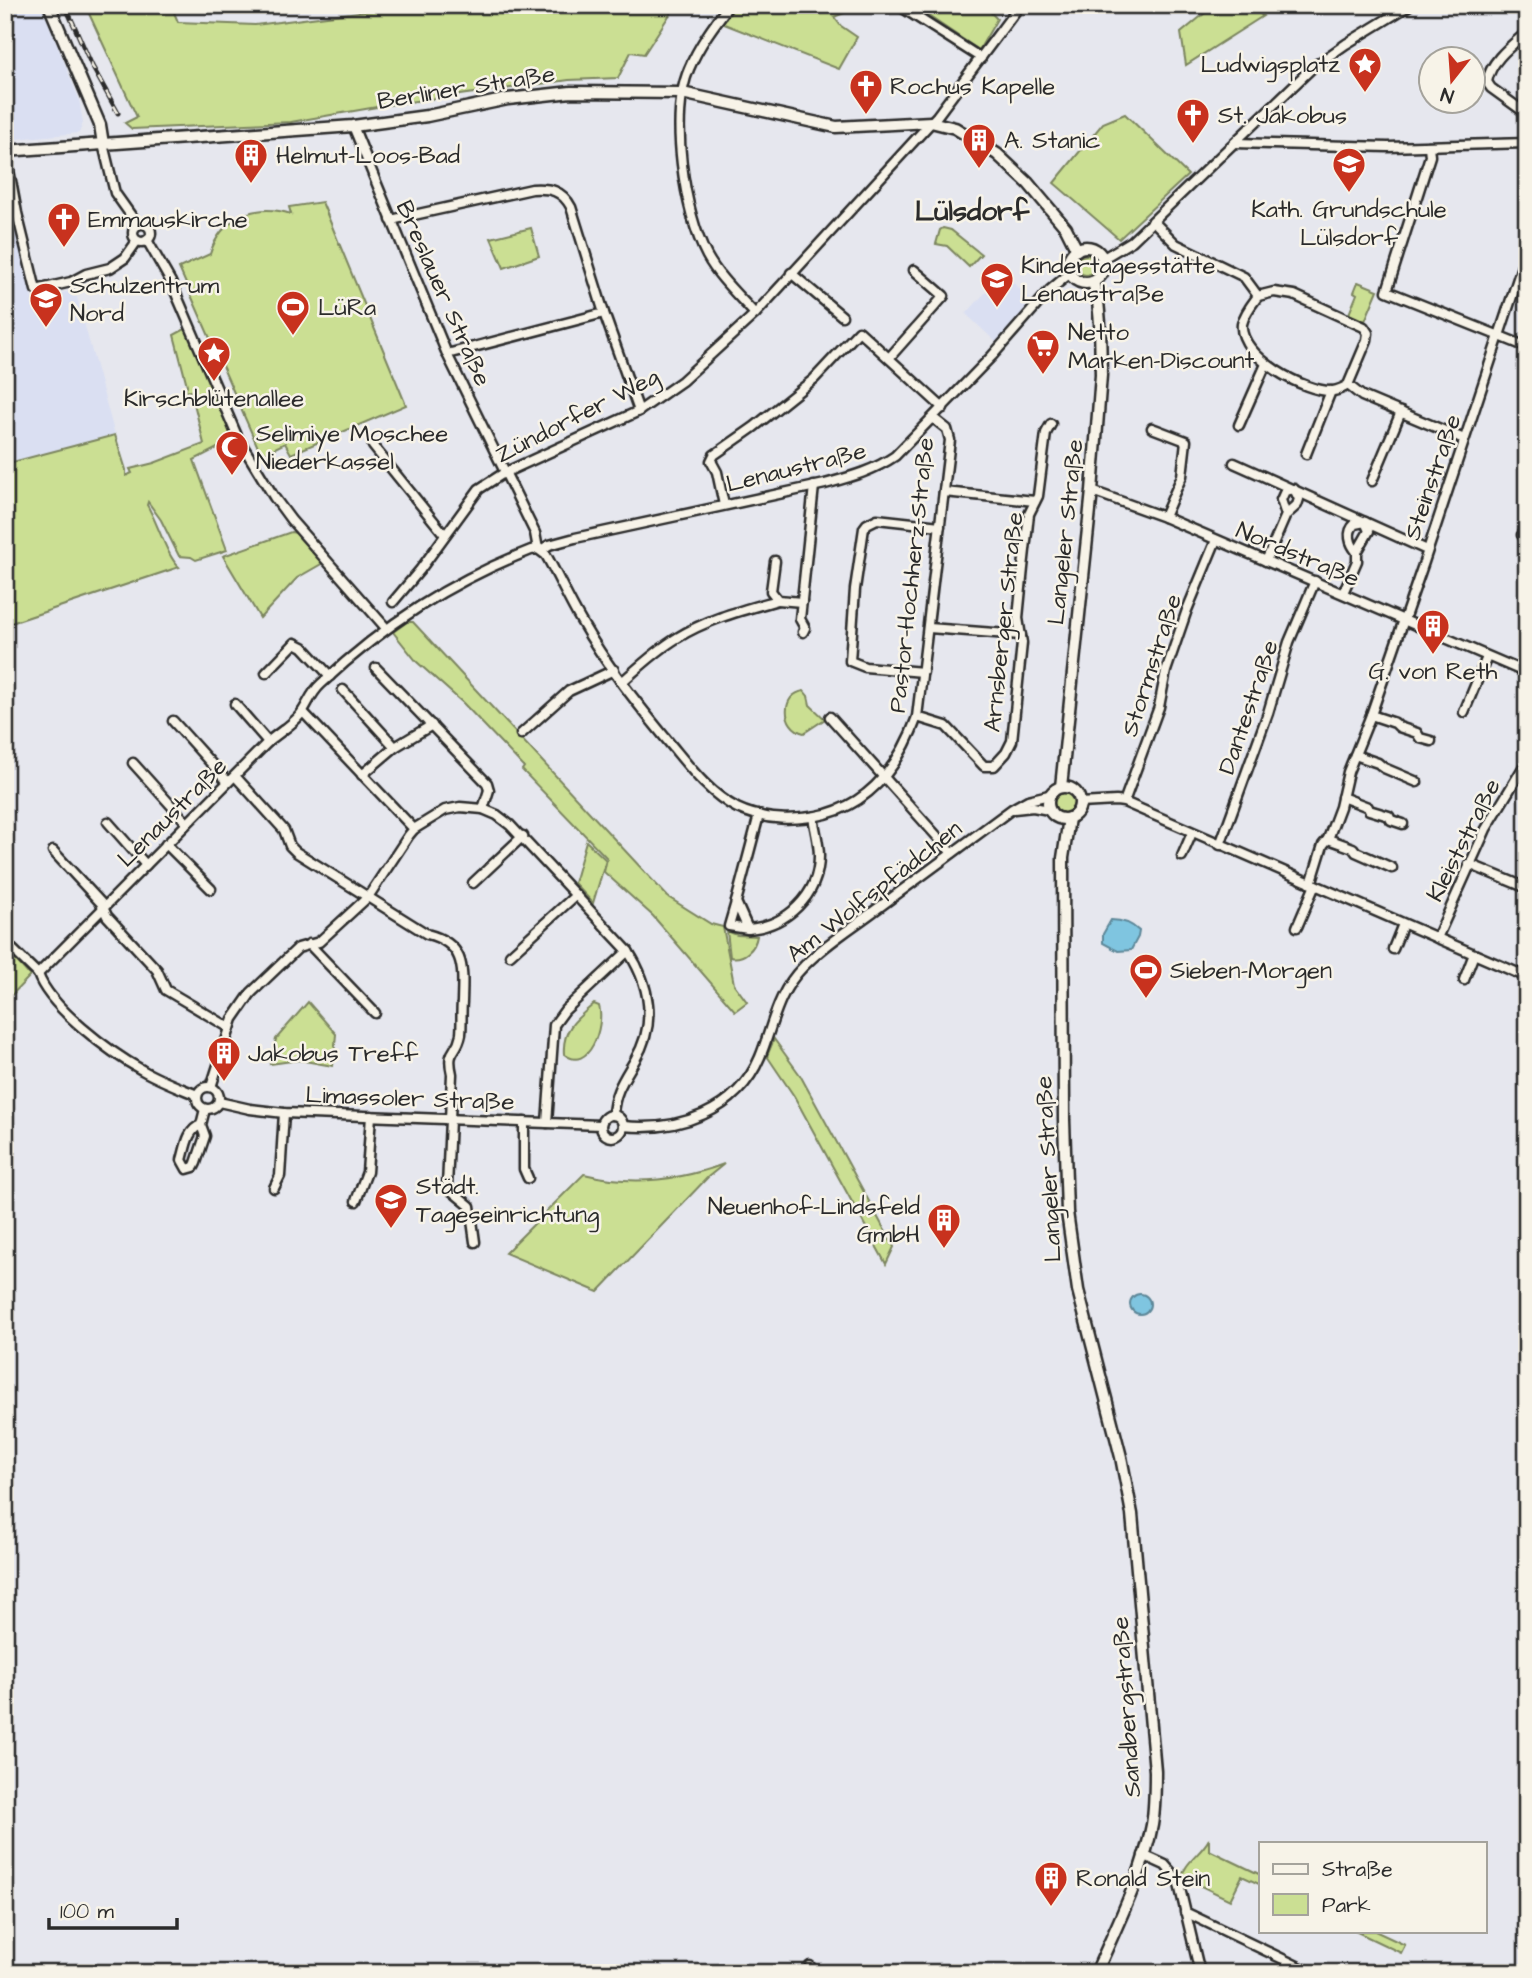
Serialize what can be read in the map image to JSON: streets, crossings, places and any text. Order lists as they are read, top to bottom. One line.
{"streets":{"street":["Berliner Straße","Breslauer Straße","Zündorfer Weg","Lenaustraße","Steinstraße","Langeler Straße","Nordstraße","Pastor-Hochherz-Straße","Arnsberger Straße","Stormstraße","Dantestraße","Kleiststraße","Am Wolfspfädchen","Limassoler Straße","Sandbergstraße"]},"crossings":[["Berliner Straße","Breslauer Straße"],["Berliner Straße","Zündorfer Weg"],["Breslauer Straße","Zündorfer Weg"],["Breslauer Straße","Pastor-Hochherz-Straße"],["Zündorfer Weg","Pastor-Hochherz-Straße"],["Lenaustraße","Langeler Straße"],["Lenaustraße","Pastor-Hochherz-Straße"],["Steinstraße","Nordstraße"],["Langeler Straße","Nordstraße"],["Langeler Straße","Am Wolfspfädchen"],["Langeler Straße","Sandbergstraße"],["Nordstraße","Stormstraße"],["Nordstraße","Dantestraße"],["Pastor-Hochherz-Straße","Arnsberger Straße"],["Am Wolfspfädchen","Limassoler Straße"]],"districts":["Lülsdorf"],"places":{"place":["Ludwigsplatz","Kirschblütenallee"],"church":["Rochus Kapelle","St. Jakobus","Emmauskirche"],"building":["A. Stanic","Helmut-Loos-Bad","G. von Reth","Jakobus Treff","Neuenhof-Lindsfeld GmbH","Ronald Stein"],"school or university":["Kath. Grundschule Lülsdorf","Kindertagesstätte Lenaustraße","Schulzentrum Nord","Städt. Tageseinrichtung"],"sports":["LüRa","Sieben-Morgen"],"supermarket":["Netto Marken-Discount"],"mosque":["Selimiye Moschee Niederkassel"]},"legend":["Straße","Park"],"scale_bar":"100 m","north":"bottom"}
